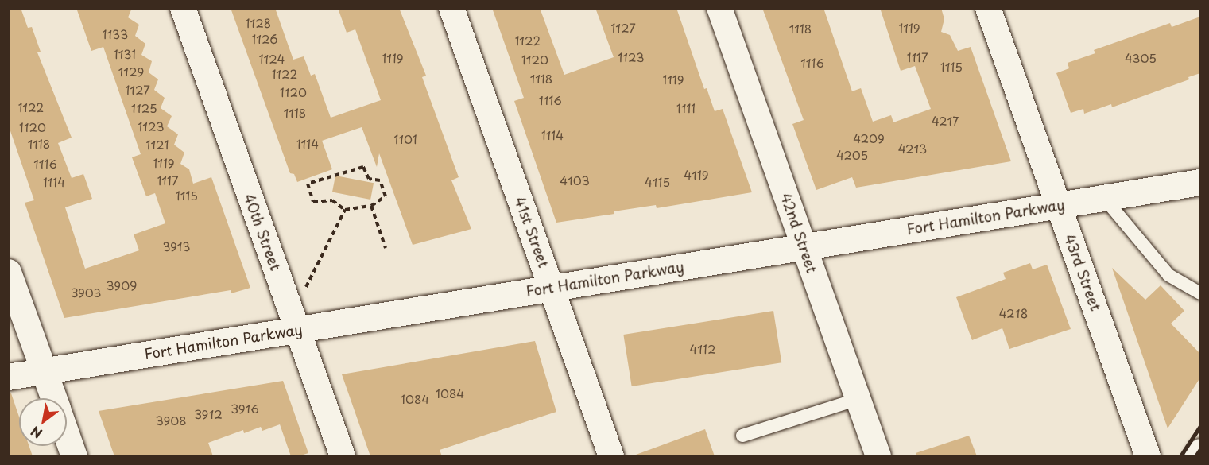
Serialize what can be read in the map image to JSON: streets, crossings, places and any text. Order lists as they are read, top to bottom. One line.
{"streets":{"main road":["Fort Hamilton Parkway"],"street":["40th Street","41st Street","42nd Street","43rd Street"]},"crossings":[["Fort Hamilton Parkway","40th Street"],["Fort Hamilton Parkway","41st Street"],["Fort Hamilton Parkway","42nd Street"],["Fort Hamilton Parkway","43rd Street"]],"house_numbers":["1128","1127","1119","1118","1133","1126","1122","1131","1123","1117","1119","4305","1124","1120","1116","1115","1129","1122","1118","1119","1127","1120","1116","1122","1125","1111","1118","4217","1123","1120","1114","4209","1101","1118","1114","1121","4213","4205","1119","1116","4119","1117","4103","1114","4115","1115","3913","3909","3903","4218","4112","1084","1084","3916","3912","3908"],"north":"bottom left"}
